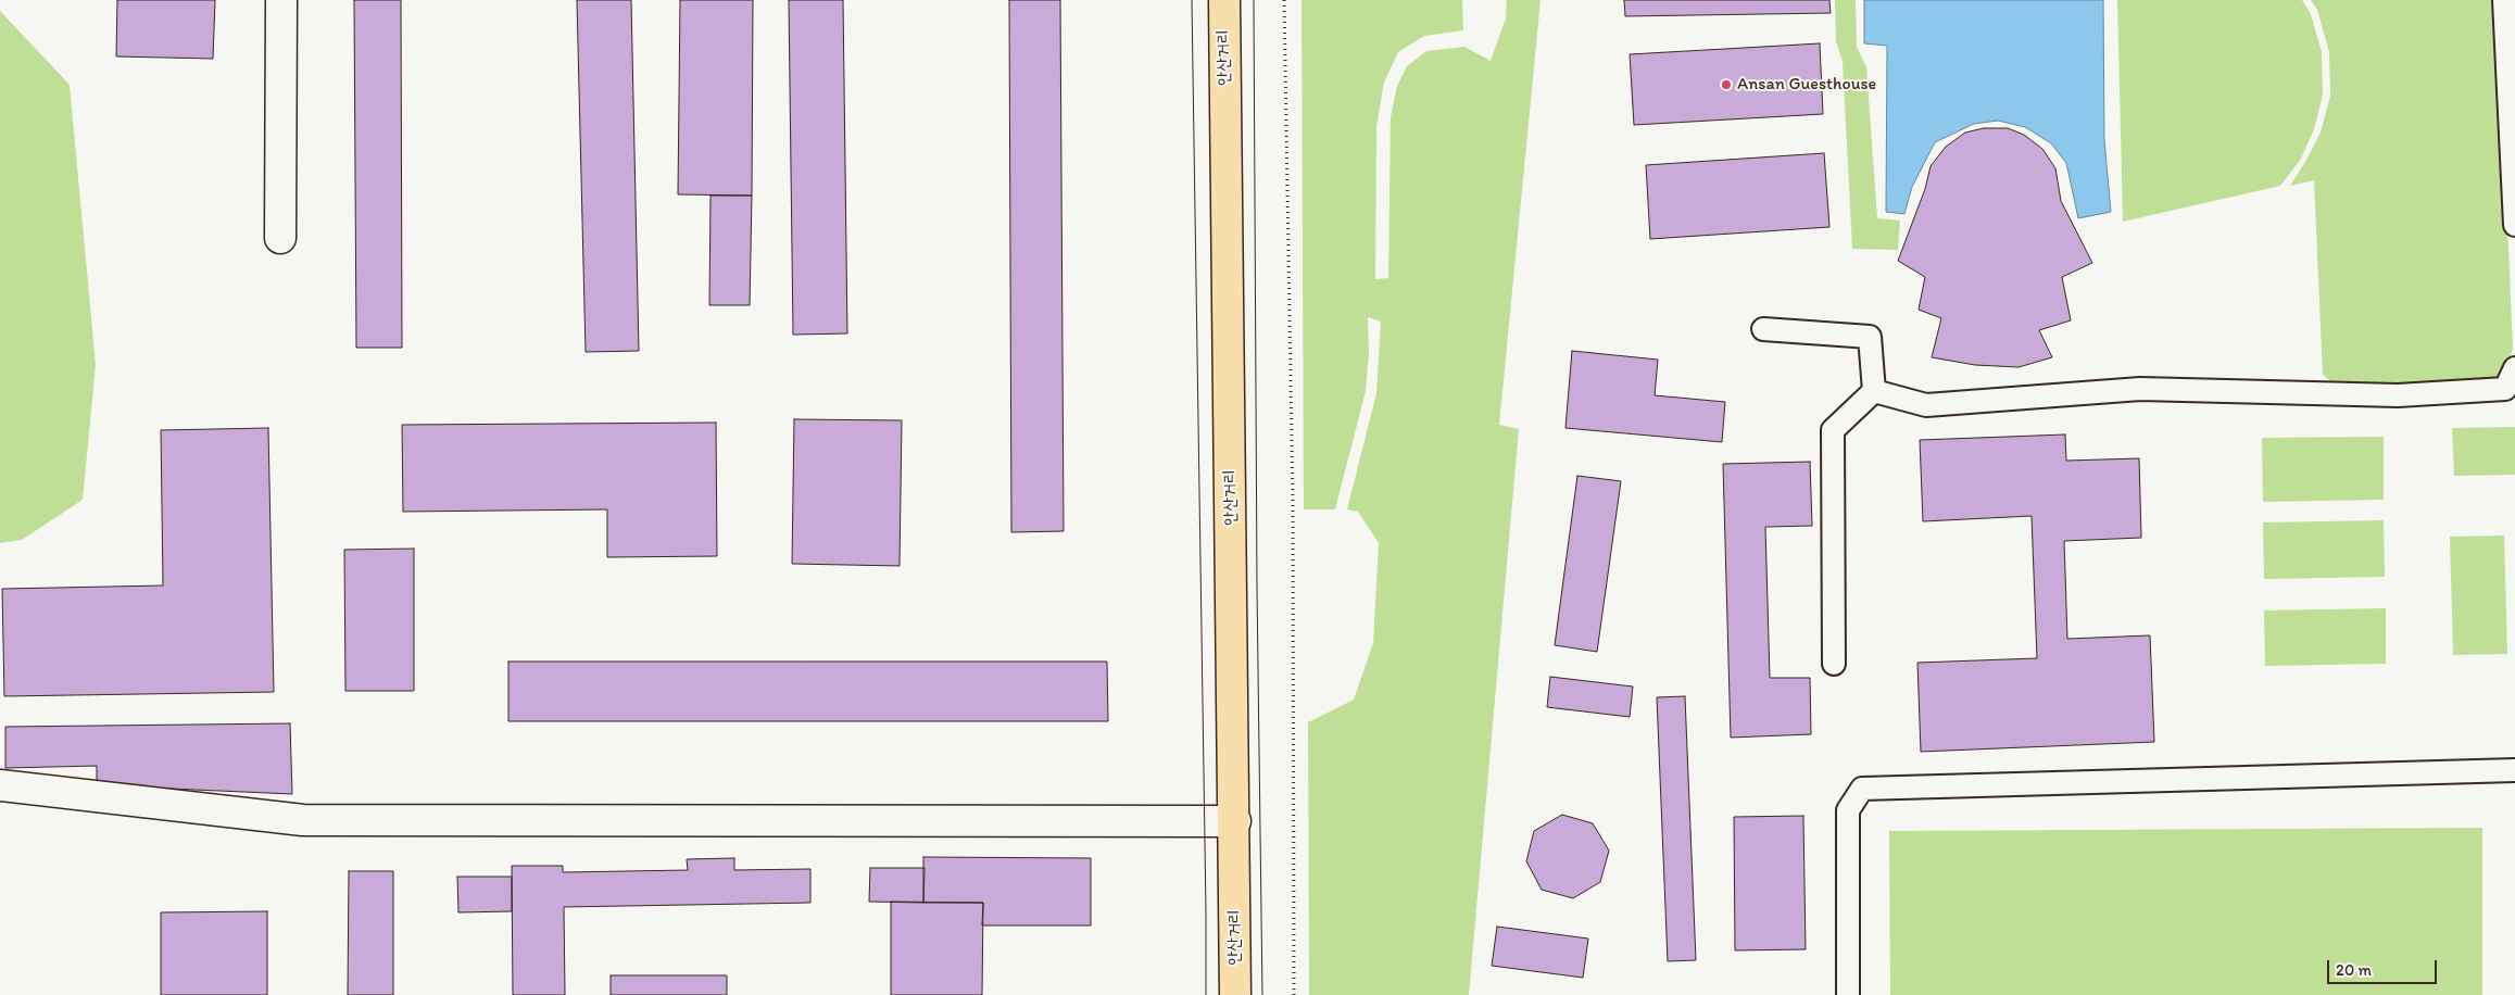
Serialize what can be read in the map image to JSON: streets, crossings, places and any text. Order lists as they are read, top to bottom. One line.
{"streets":{"main road":["안산거리"]},"places":["Ansan Guesthouse"],"scale_bar":"20 m"}
